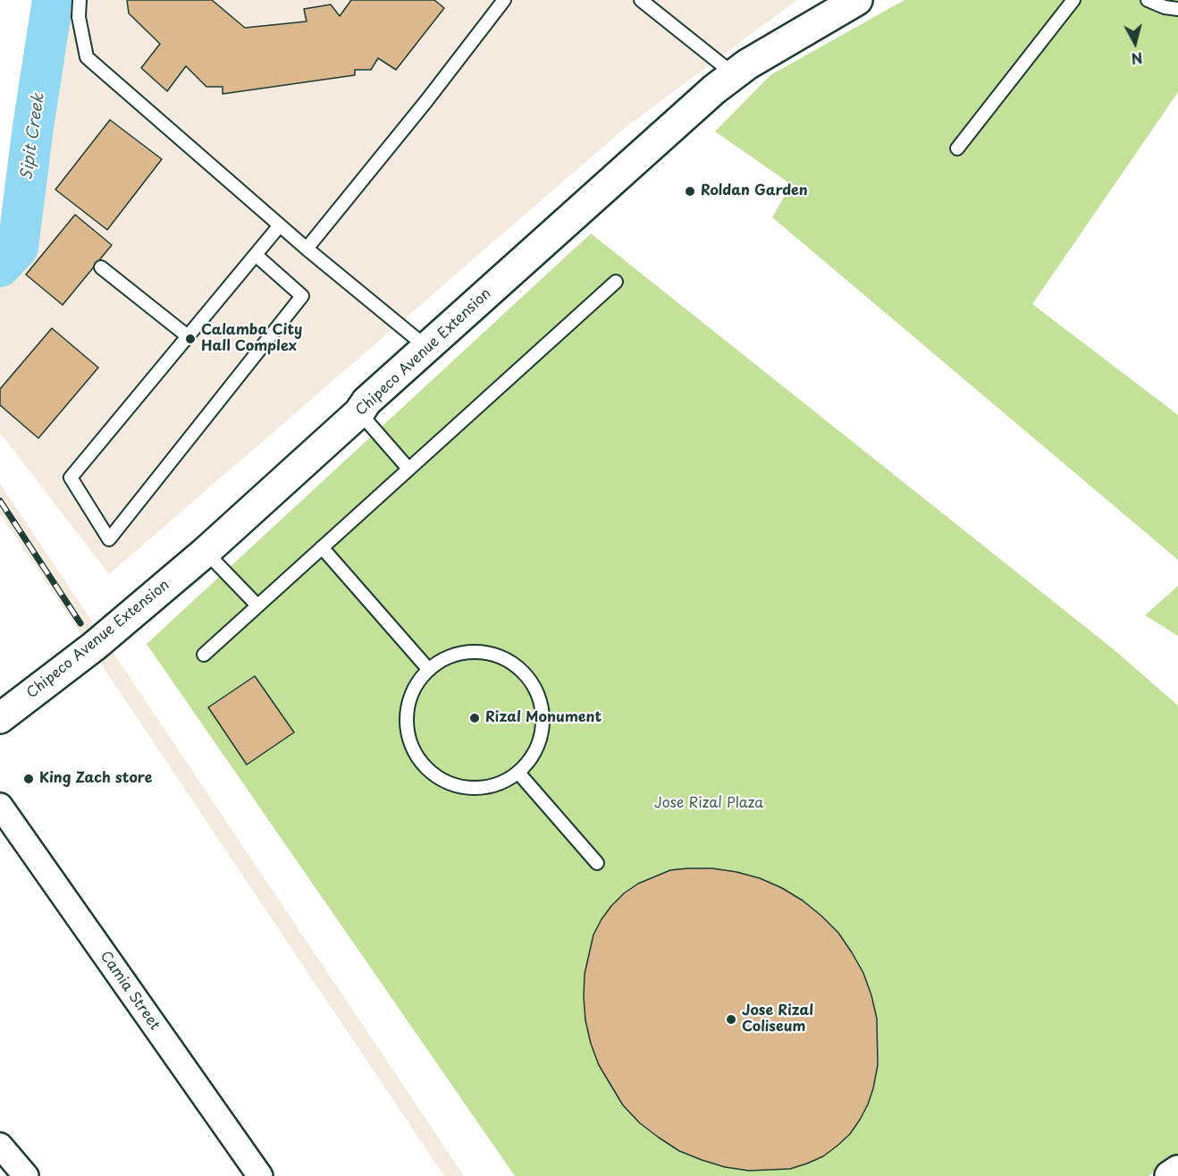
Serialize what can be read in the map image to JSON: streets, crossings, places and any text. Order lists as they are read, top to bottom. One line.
{"streets":{"main road":["Chipeco Avenue Extension"],"street":["Camia Street"]},"water":["Sipit Creek"],"parks":["Jose Rizal Plaza"],"places":["Roldan Garden","Calamba City Hall Complex","Rizal Monument","King Zach store","Jose Rizal Coliseum"],"north":"bottom"}
